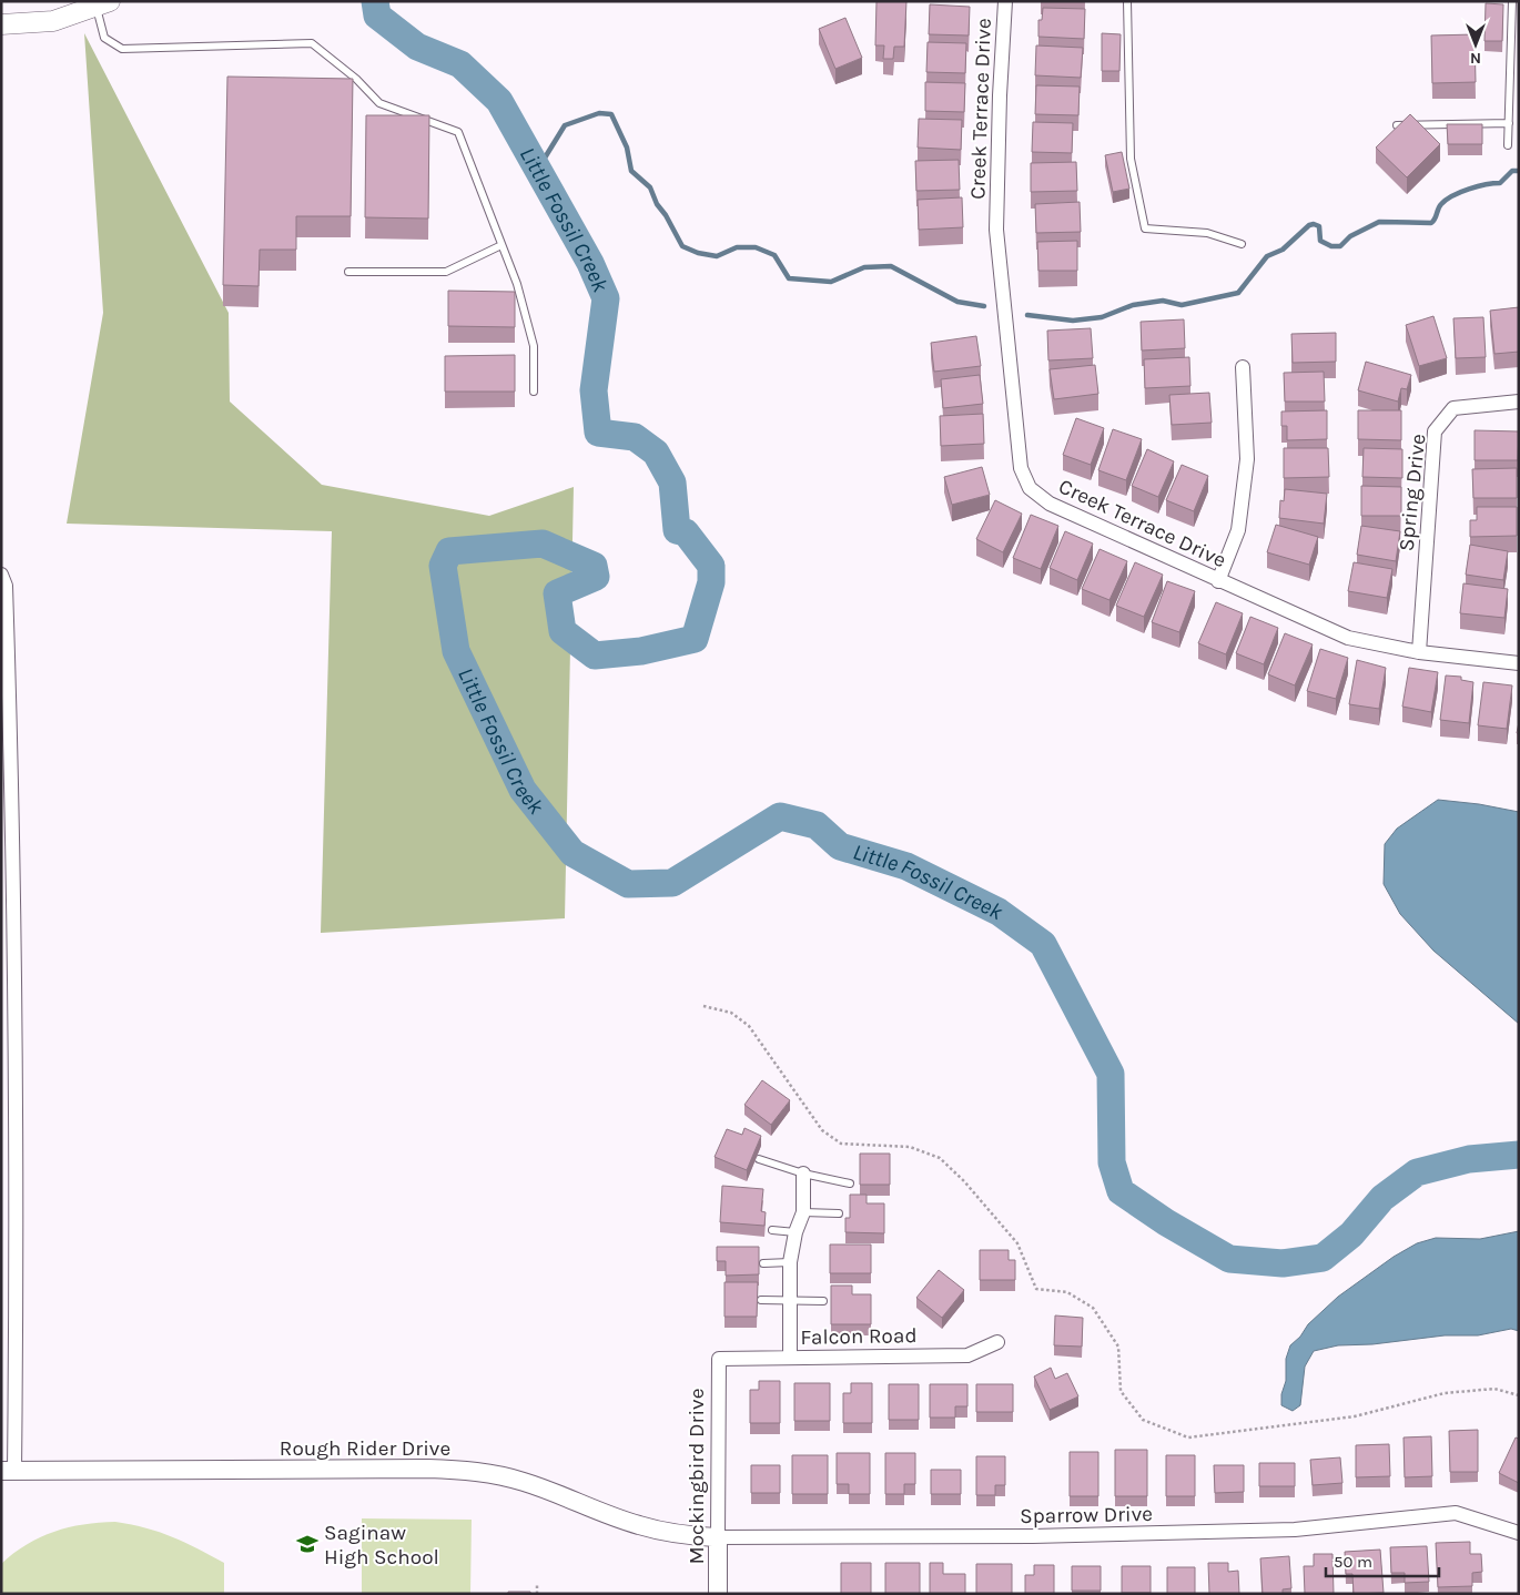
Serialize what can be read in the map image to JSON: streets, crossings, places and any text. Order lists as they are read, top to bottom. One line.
{"streets":{"street":["Creek Terrace Drive","Spring Drive","Falcon Road","Rough Rider Drive","Mockingbird Drive","Sparrow Drive"]},"crossings":[["Creek Terrace Drive","Spring Drive"],["Falcon Road","Mockingbird Drive"],["Rough Rider Drive","Mockingbird Drive"],["Rough Rider Drive","Sparrow Drive"],["Mockingbird Drive","Sparrow Drive"]],"water":["Little Fossil Creek"],"places":{"school or university":["Saginaw High School"]},"scale_bar":"50 m","north":"bottom"}
